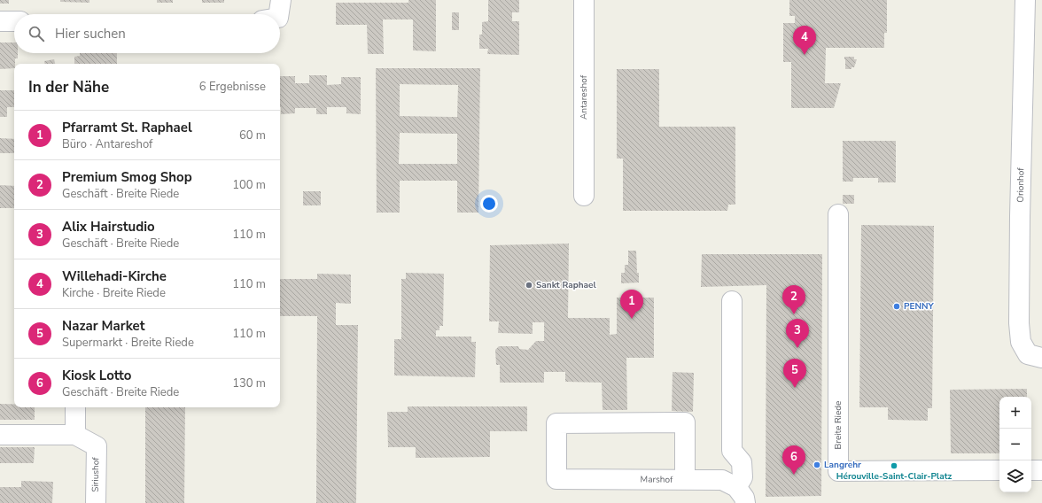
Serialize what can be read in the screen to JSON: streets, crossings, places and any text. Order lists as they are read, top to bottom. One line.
{"streets":{"street":["Antareshof","Orionhof","Breite Riede","Siriushof","Marshof"]},"places":["Sankt Raphael","PENNY","Langrehr","Hérouville-Saint-Clair-Platz"],"page":{"search":"Hier suchen","pins":["4","2","1","3","5","6"],"heading":["In der Nähe","6 Ergebnisse"],"list":[{"mark":"1","name":"Pfarramt St. Raphael","note":"Büro · Antareshof","value":"60 m"},{"mark":"2","name":"Premium Smog Shop","note":"Geschäft · Breite Riede","value":"100 m"},{"mark":"3","name":"Alix Hairstudio","note":"Geschäft · Breite Riede","value":"110 m"},{"mark":"4","name":"Willehadi-Kirche","note":"Kirche · Breite Riede","value":"110 m"},{"mark":"5","name":"Nazar Market","note":"Supermarkt · Breite Riede","value":"110 m"},{"mark":"6","name":"Kiosk Lotto","note":"Geschäft · Breite Riede","value":"130 m"}],"map_buttons":["+","−"]}}
